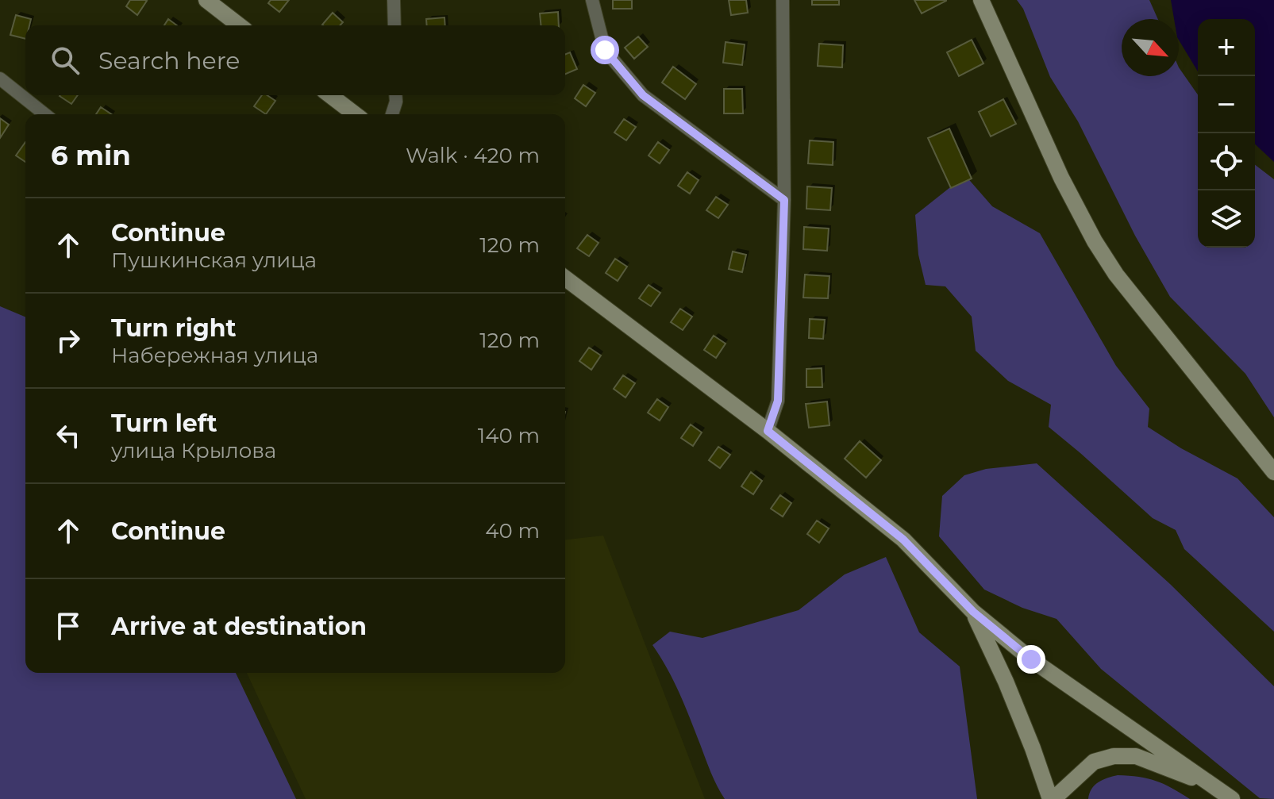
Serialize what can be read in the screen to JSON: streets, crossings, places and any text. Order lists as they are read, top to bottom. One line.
{"north":"bottom right","page":{"map_buttons":["+","−"],"search":"Search here","heading":["6 min","Walk · 420 m"],"list":[["Continue","Пушкинская улица","120 m"],["Turn right","Набережная улица","120 m"],["Turn left","улица Крылова","140 m"],["Continue","40 m"],"Arrive at destination"]}}
